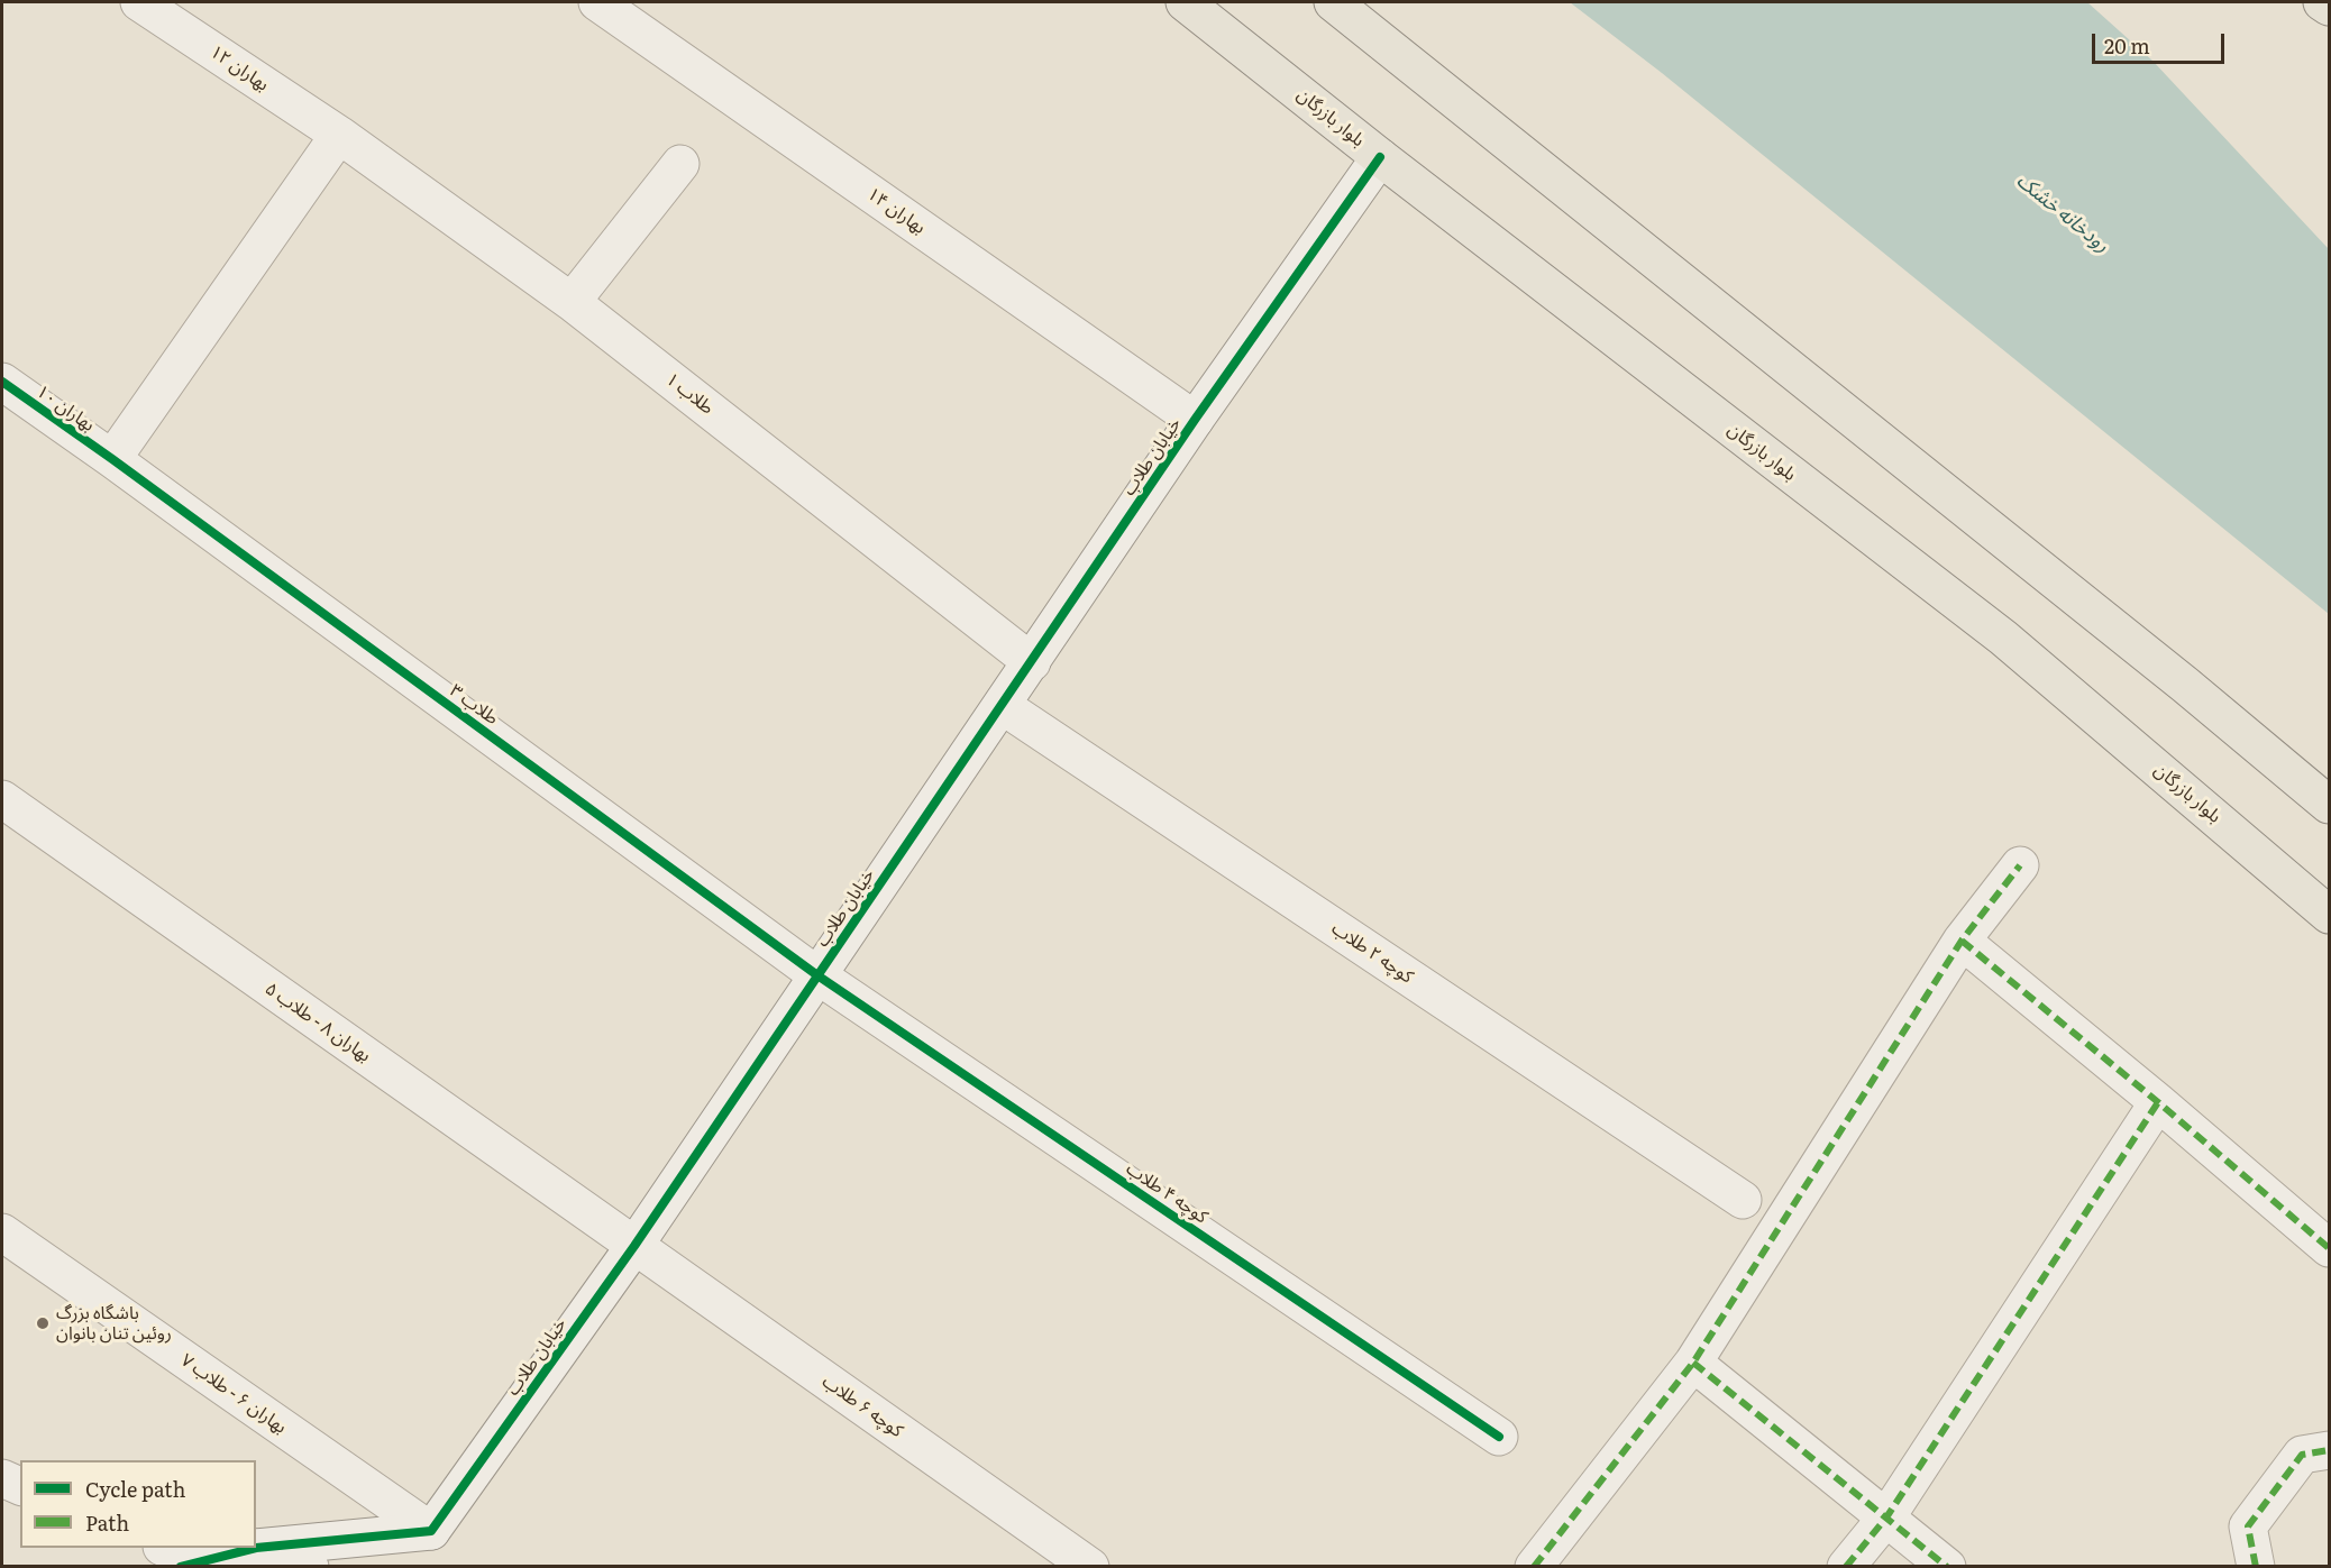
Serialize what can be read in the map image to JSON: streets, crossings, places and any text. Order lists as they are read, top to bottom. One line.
{"streets":{"main road":["بلوار بازرگان"],"street":["بهاران ۱۲","بهاران ۱۴","طلاب ۱","بهاران ۱۰","خیابان طلاب","طلاب ۳","کوچه ۲ طلاب","بهاران ۸ - طلاب ۵","کوچه ۴ طلاب","بهاران ۶ - طلاب ۷","کوچه ۶ طلاب"]},"crossings":[["بهاران ۱۲","طلاب ۱"],["بلوار بازرگان","خیابان طلاب"],["بهاران ۱۴","خیابان طلاب"],["طلاب ۱","خیابان طلاب"],["بهاران ۱۰","طلاب ۳"],["خیابان طلاب","طلاب ۳"],["خیابان طلاب","کوچه ۲ طلاب"],["خیابان طلاب","بهاران ۸ - طلاب ۵"],["خیابان طلاب","کوچه ۴ طلاب"],["خیابان طلاب","بهاران ۶ - طلاب ۷"],["خیابان طلاب","کوچه ۶ طلاب"],["طلاب ۳","کوچه ۴ طلاب"],["بهاران ۸ - طلاب ۵","کوچه ۶ طلاب"]],"water":["رودخانه خشک"],"places":["باشگاه بزرگ روئین تنان بانوان"],"legend":["Cycle path","Path"],"scale_bar":"20 m"}
